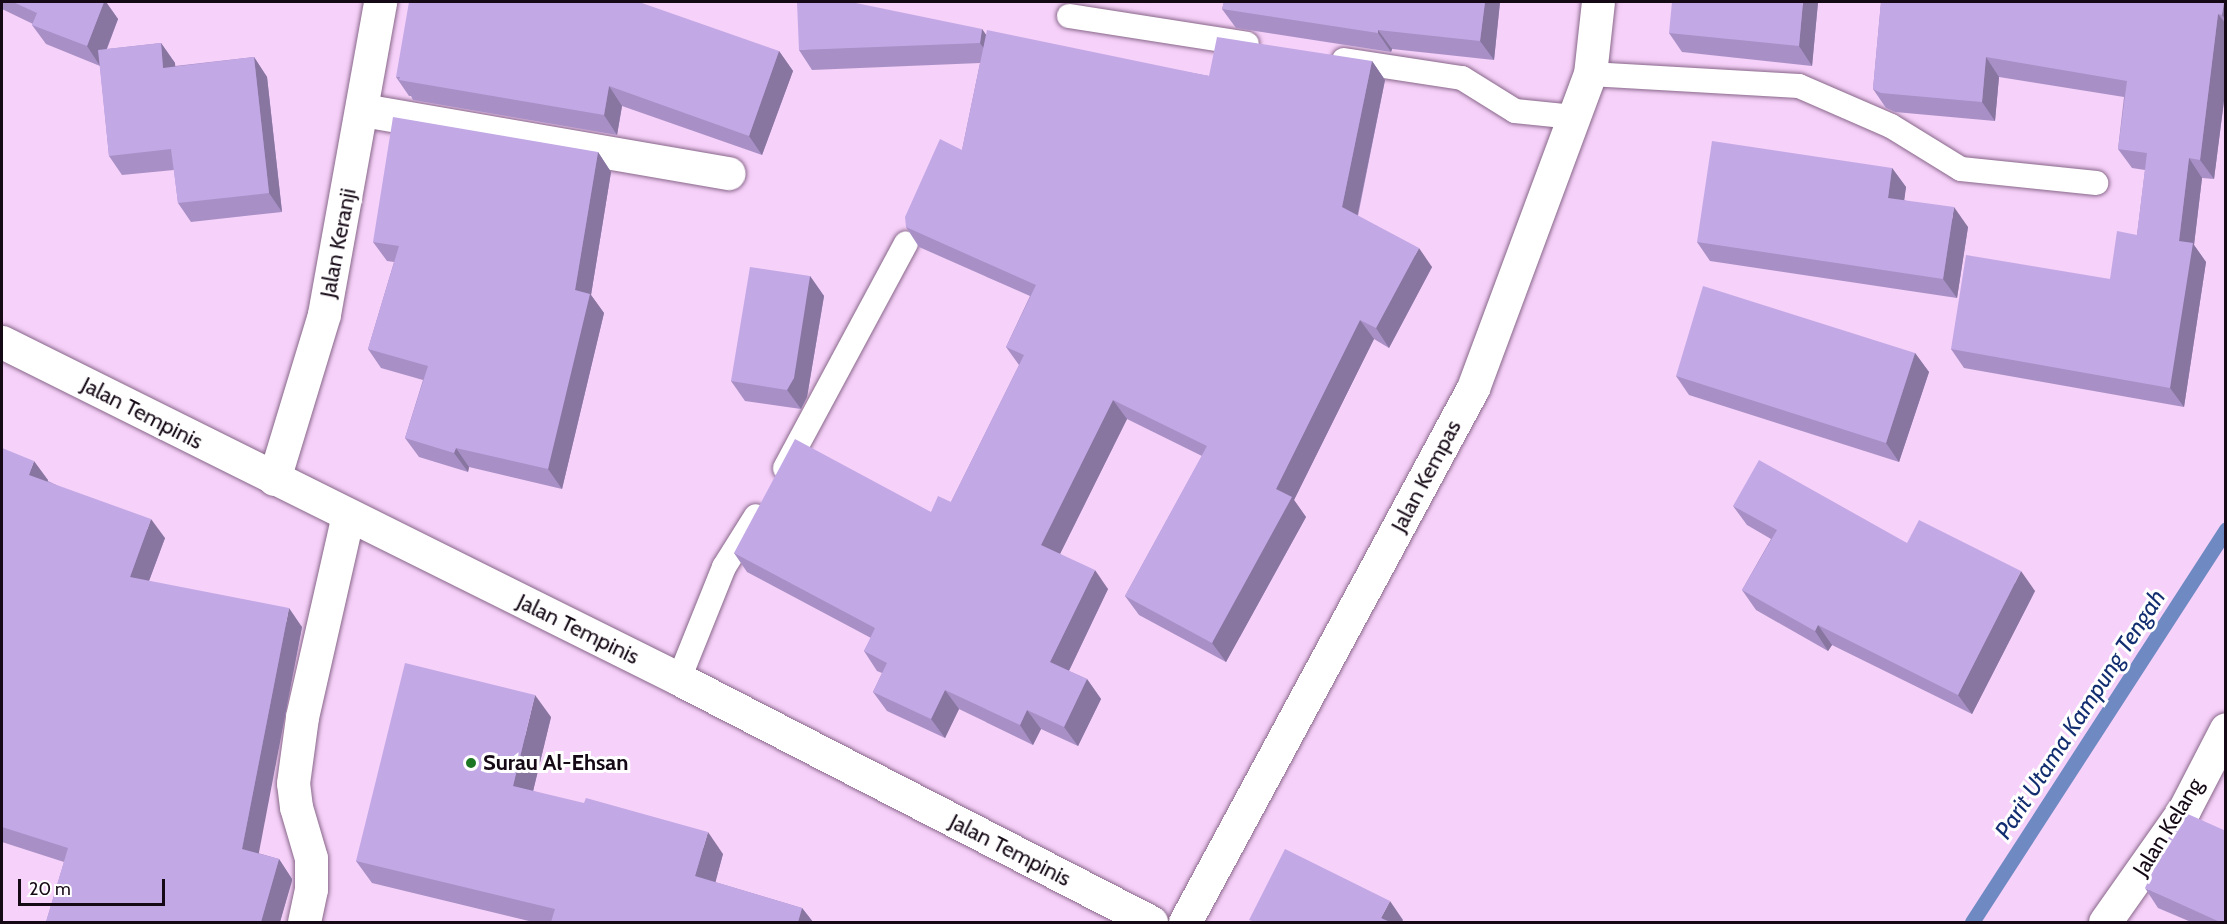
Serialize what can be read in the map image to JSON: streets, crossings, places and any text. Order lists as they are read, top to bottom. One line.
{"streets":{"street":["Jalan Keranji","Jalan Tempinis","Jalan Kempas","Jalan Kelang"]},"crossings":[["Jalan Keranji","Jalan Tempinis"]],"water":["Parit Utama Kampung Tengah"],"places":["Surau Al-Ehsan"],"scale_bar":"20 m"}
